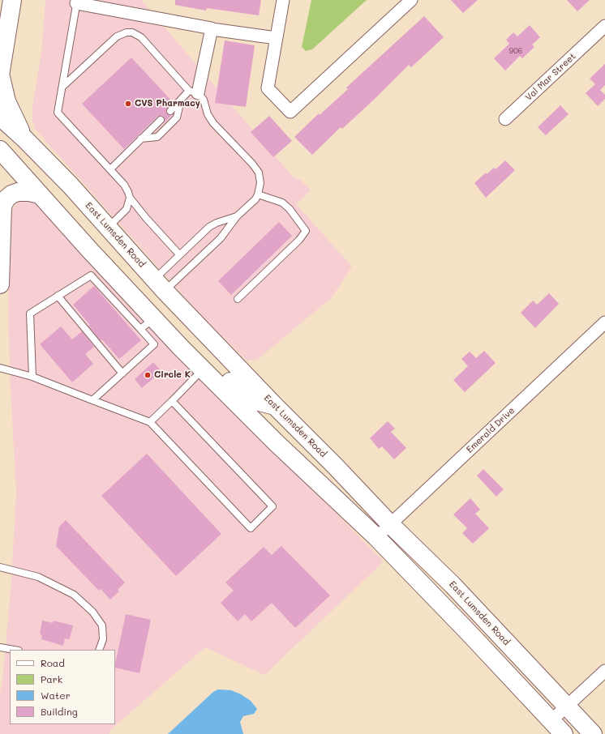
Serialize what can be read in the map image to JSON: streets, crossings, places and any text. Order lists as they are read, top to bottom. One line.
{"streets":{"main road":["East Lumsden Road"],"street":["Val Mar Street","Emerald Drive"]},"crossings":[["East Lumsden Road","Emerald Drive"]],"places":["CVS Pharmacy","Circle K"],"house_numbers":["906"],"legend":["Road","Park","Water","Building"]}
